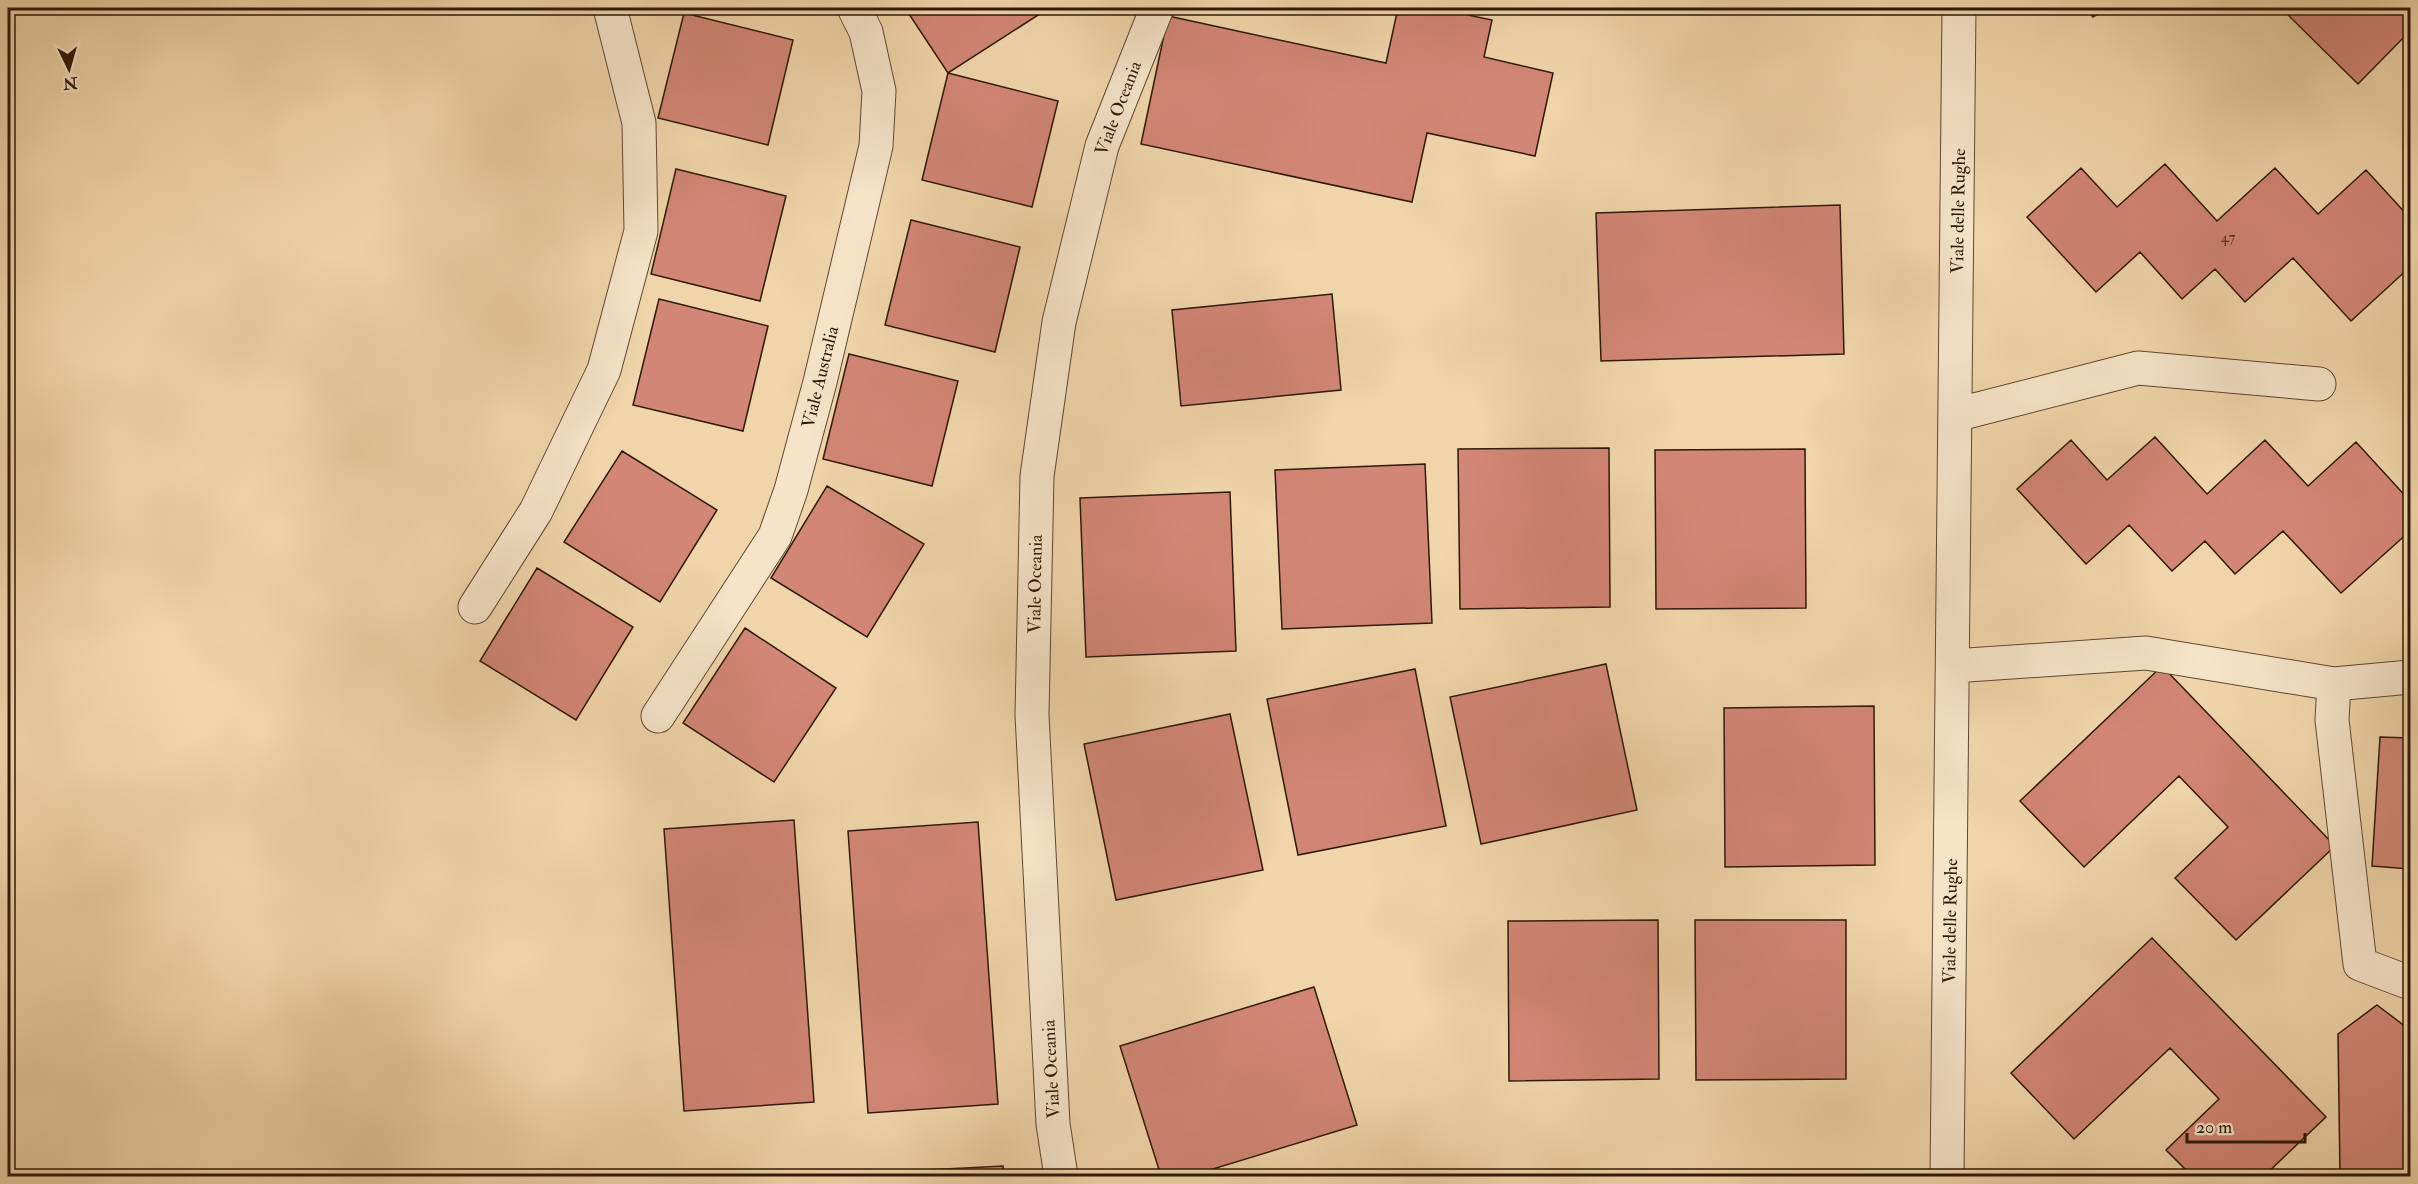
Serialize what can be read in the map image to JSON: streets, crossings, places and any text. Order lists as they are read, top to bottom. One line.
{"streets":{"street":["Viale Oceania","Viale delle Rughe","Viale Australia"]},"house_numbers":["47"],"scale_bar":"20 m","north":"bottom"}
